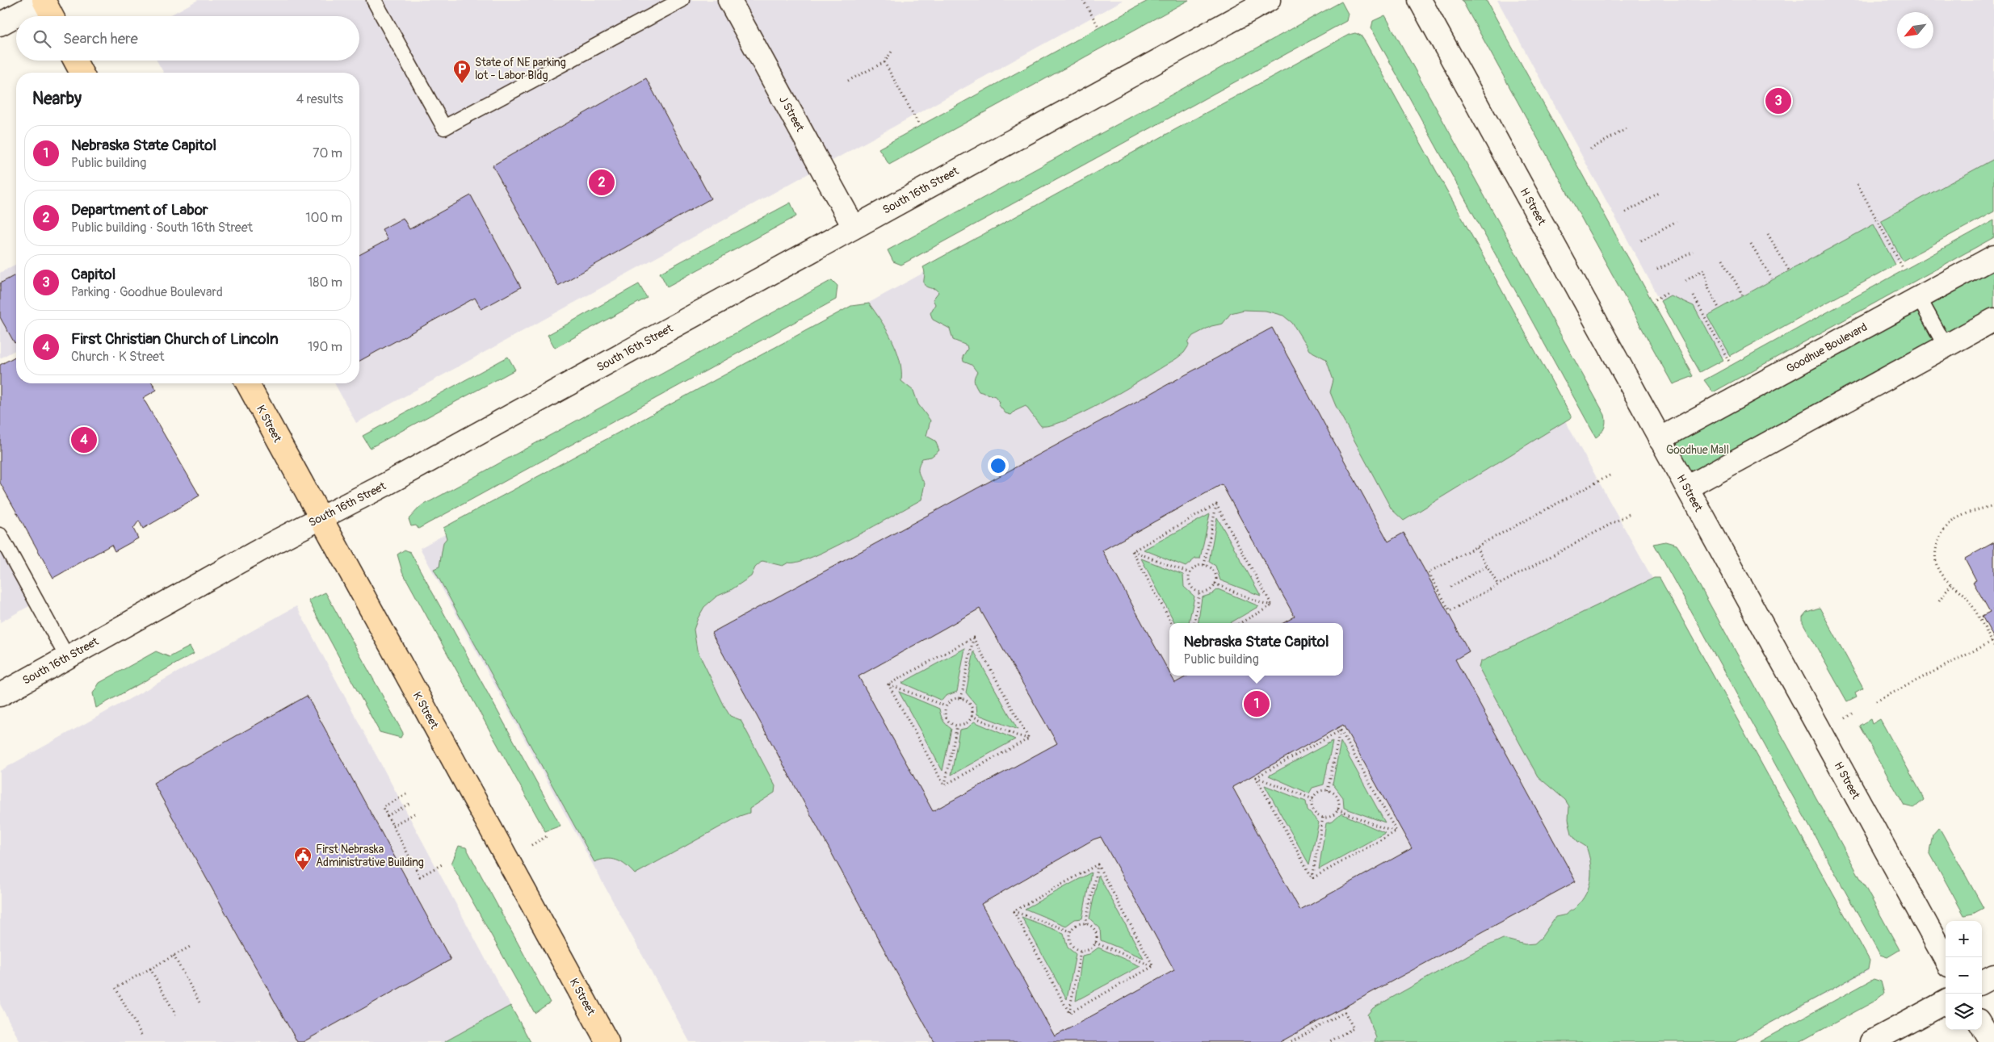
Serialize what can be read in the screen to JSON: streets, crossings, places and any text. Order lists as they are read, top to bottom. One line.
{"streets":{"main road":["K Street"],"street":["J Street","South 16th Street","H Street","Goodhue Boulevard"]},"crossings":[["J Street","South 16th Street"],["South 16th Street","K Street"],["H Street","Goodhue Boulevard"]],"parks":["Goodhue Mall"],"places":{"parking":["State of NE parking lot - Labor Bldg"],"public building":["First Nebraska Administrative Building"]},"north":"bottom left","page":{"search":"Search here","heading":["Nearby","4 results"],"pins":["3","2","4","1"],"list":[{"mark":"1","name":"Nebraska State Capitol","note":"Public building","value":"70 m"},{"mark":"2","name":"Department of Labor","note":"Public building · South 16th Street","value":"100 m"},{"mark":"3","name":"Capitol","note":"Parking · Goodhue Boulevard","value":"180 m"},{"mark":"4","name":"First Christian Church of Lincoln","note":"Church · K Street","value":"190 m"}],"popup":["Nebraska State Capitol","Public building"],"map_buttons":["+","−"]}}
